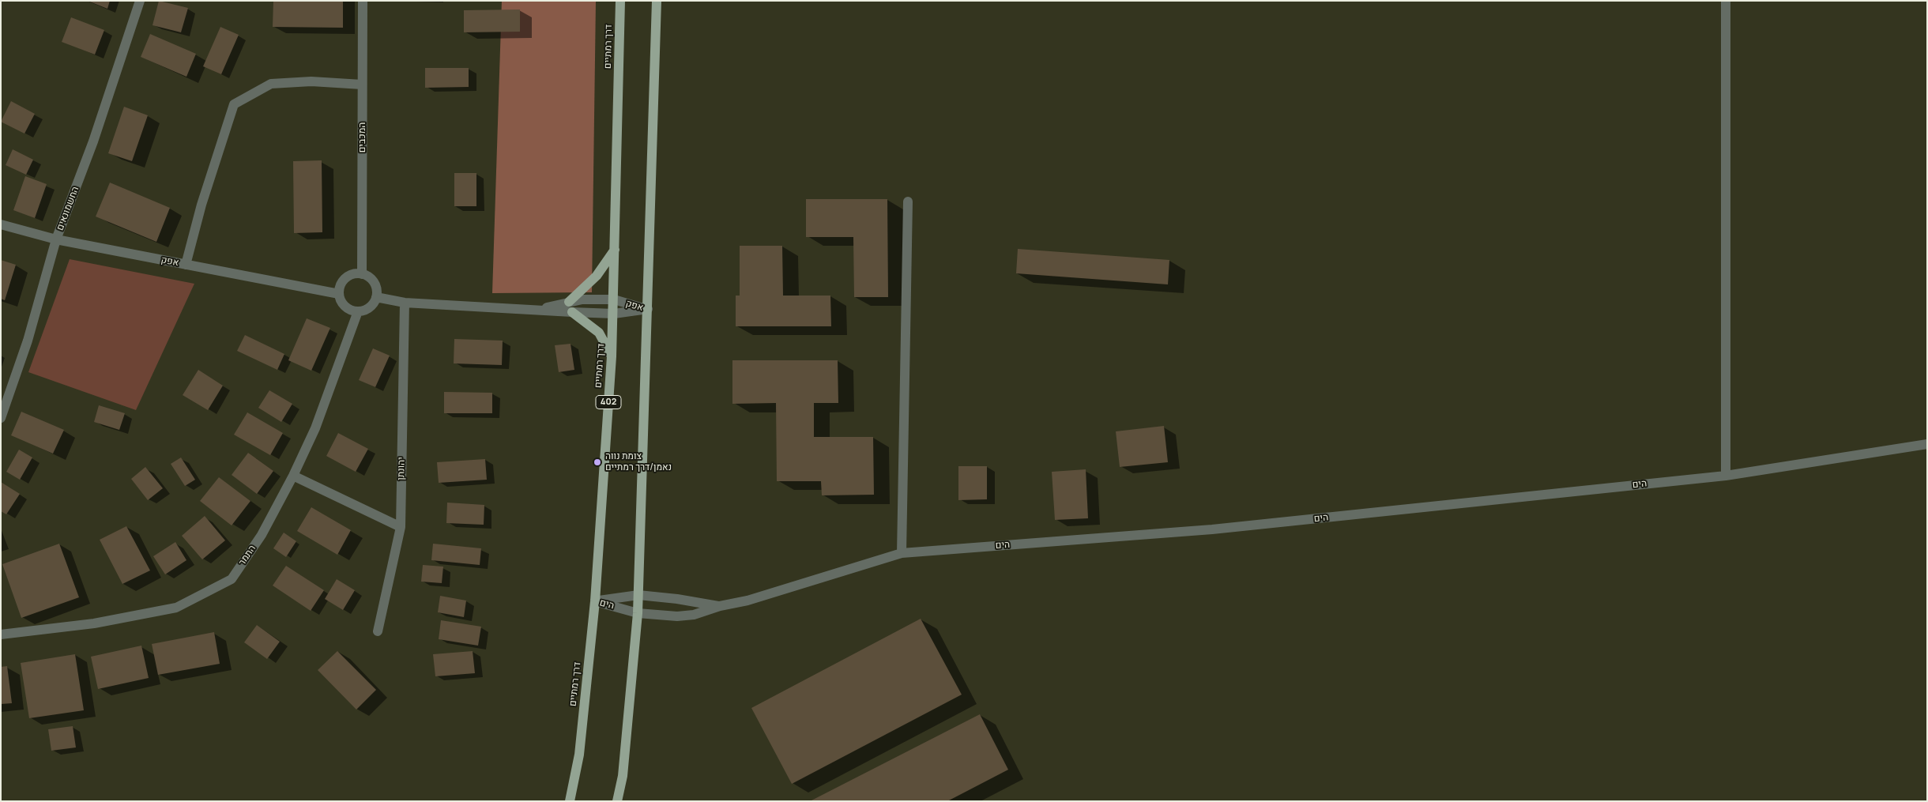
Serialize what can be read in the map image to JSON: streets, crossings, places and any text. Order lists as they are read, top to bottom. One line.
{"streets":{"main road":["דרך רמתיים","402"],"street":["המכבים","החשמונאים","אפק","יהונתן","הים","התמר"]},"crossings":[["דרך רמתיים","אפק"],["דרך רמתיים","הים"],["המכבים","אפק"],["המכבים","התמר"],["החשמונאים","אפק"],["אפק","יהונתן"],["אפק","התמר"]],"places":["צומת נווה נאמן/דרך רמתיים"]}
